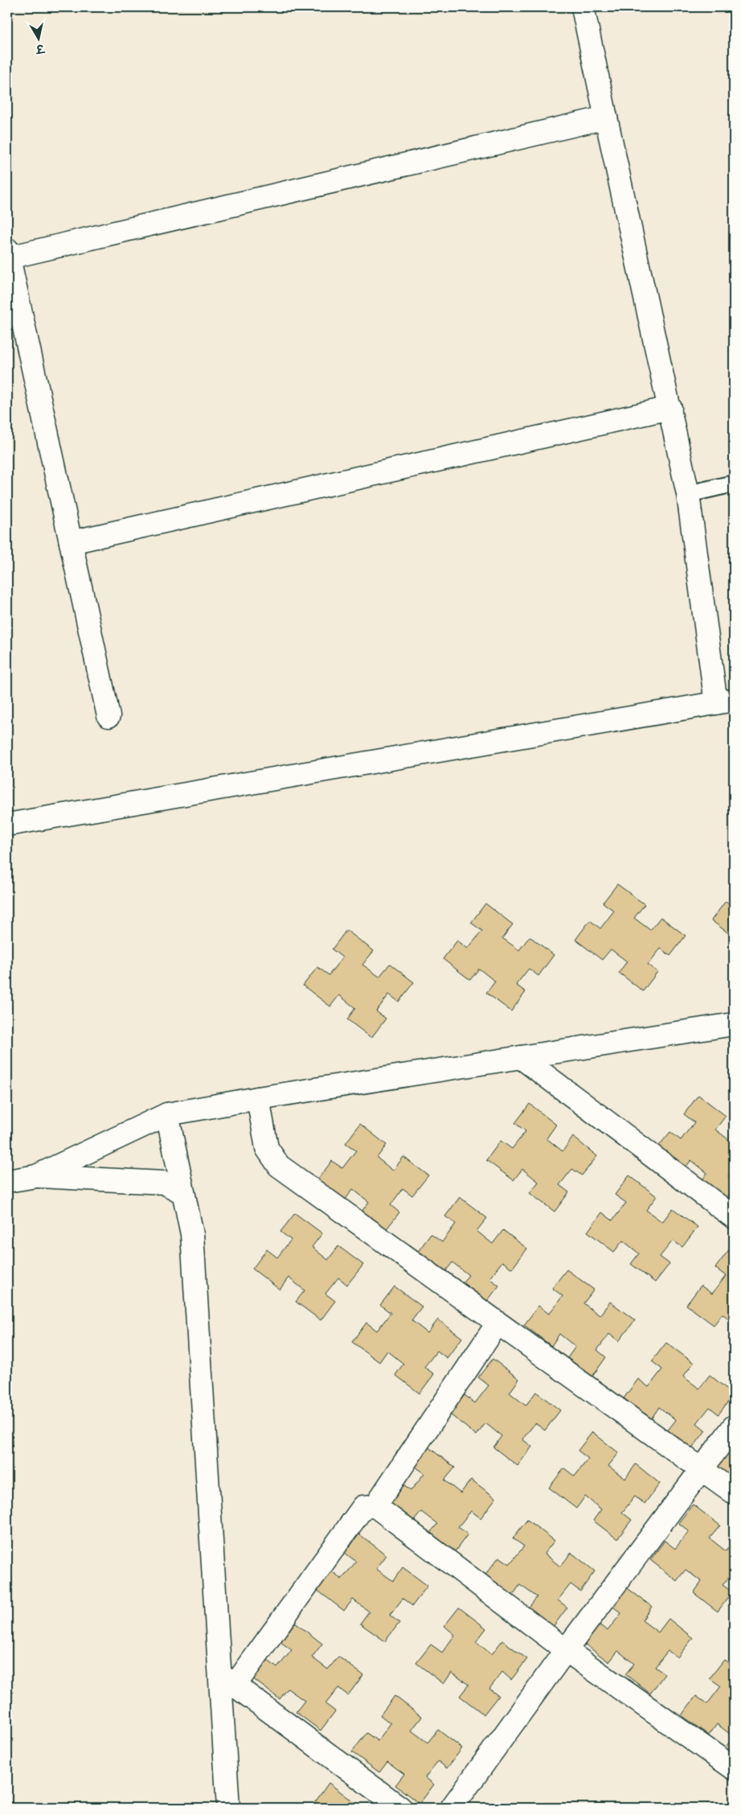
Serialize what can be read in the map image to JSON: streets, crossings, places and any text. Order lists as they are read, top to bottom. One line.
{"north":"bottom"}
